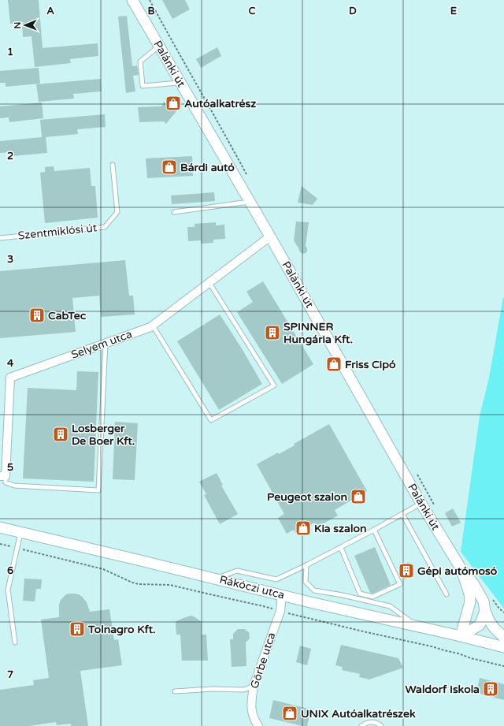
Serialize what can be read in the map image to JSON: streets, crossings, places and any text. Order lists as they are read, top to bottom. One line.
{"streets":{"street":["Palánki út","Selyem utca","Rákóczi utca","Görbe utca"],"lane":["Szentmiklósi út"]},"crossings":[["Palánki út","Selyem utca"],["Palánki út","Rákóczi utca"],["Rákóczi utca","Görbe utca"]],"places":{"shop":["Autóalkatrész","Bárdi autó","Friss Cipó","Peugeot szalon","Kia szalon","UNIX Autóalkatrészek"],"building":["CabTec","SPINNER Hungária Kft.","Losberger De Boer Kft.","Gépi autómosó","Tolnagro Kft.","Waldorf Iskola"]},"north":"left","grid":{"columns":["A","B","C","D","E"],"rows":["1","2","3","4","5","6","7"]}}
